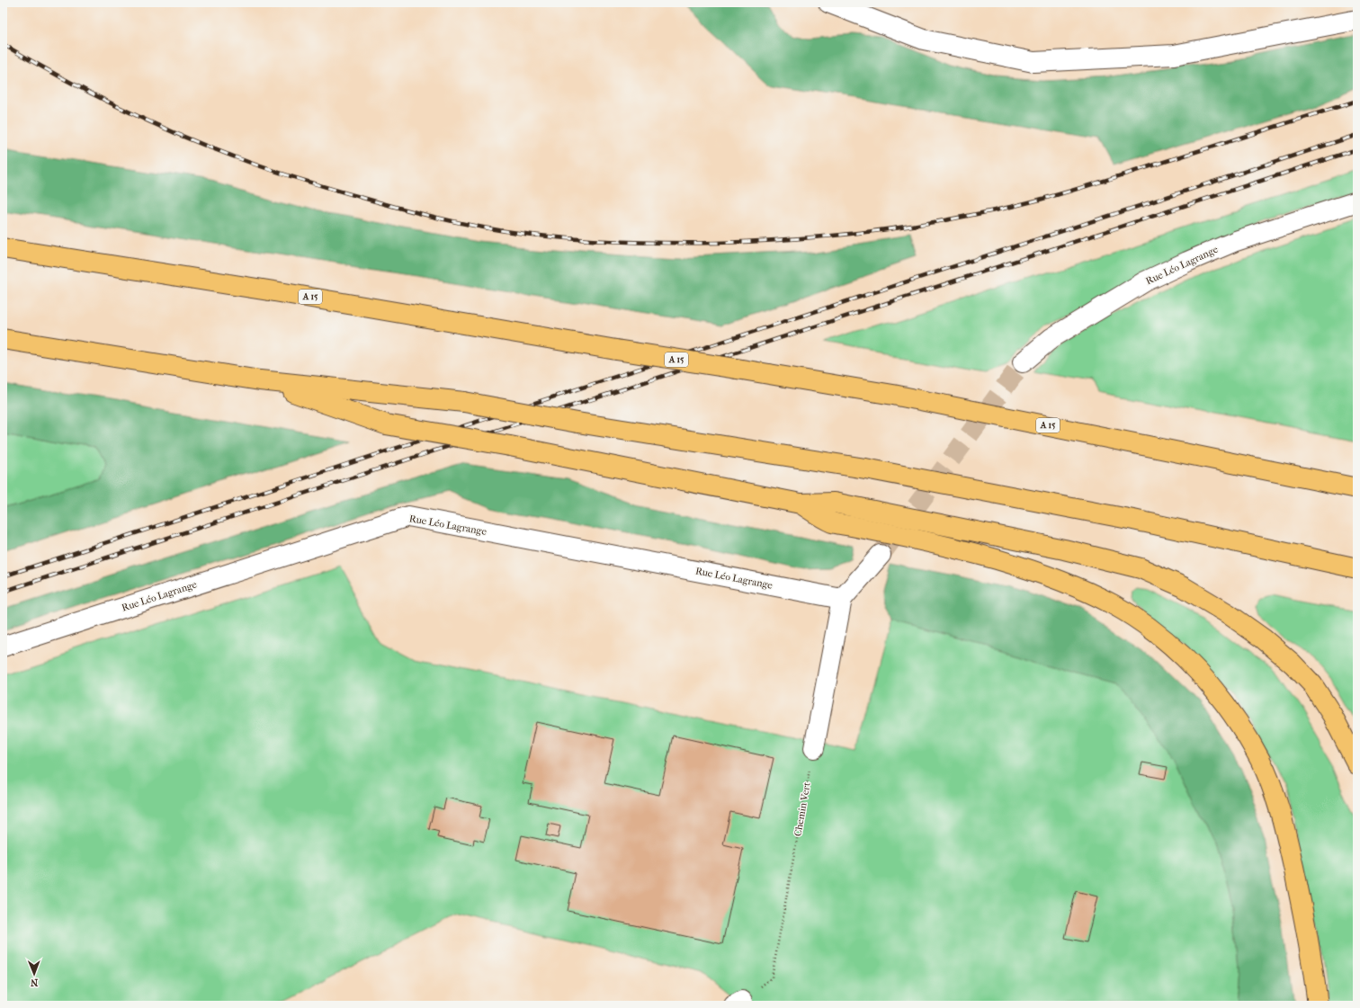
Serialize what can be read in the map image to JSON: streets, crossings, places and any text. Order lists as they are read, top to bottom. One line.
{"streets":{"highway":["A 15"],"street":["Rue Léo Lagrange"],"path":["Chemin Vert"]},"north":"bottom"}
